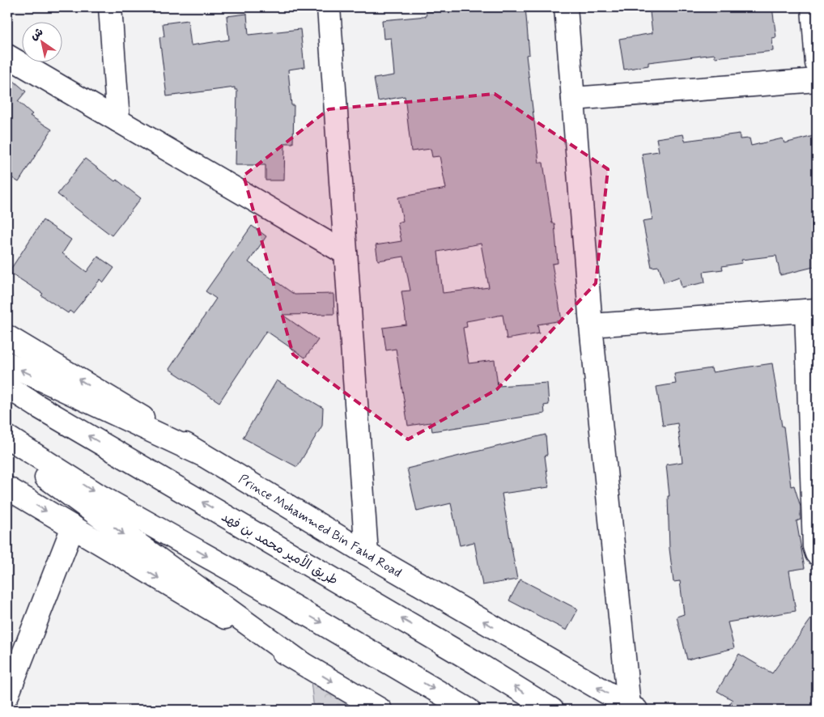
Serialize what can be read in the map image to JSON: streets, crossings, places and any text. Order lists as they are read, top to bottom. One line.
{"streets":{"main road":["Prince Mohammed Bin Fahd Road","طريق الأمير محمد بن فهد"]},"north":"top left"}
